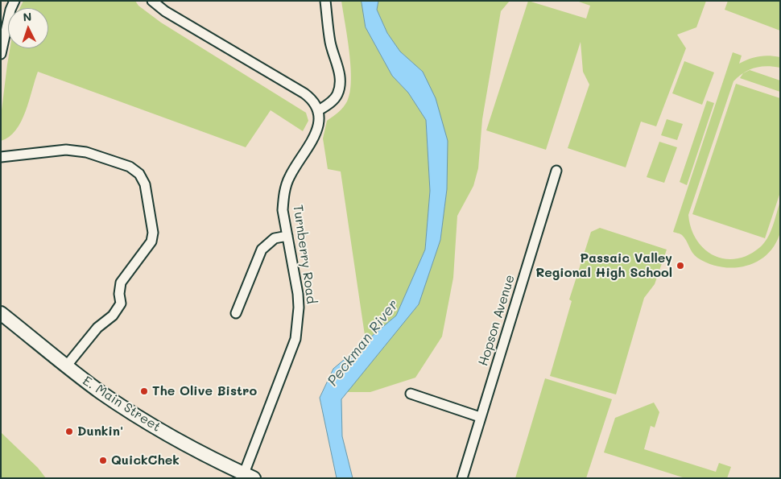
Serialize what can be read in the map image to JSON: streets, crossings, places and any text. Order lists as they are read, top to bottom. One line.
{"streets":{"main road":["E. Main Street"],"street":["Turnberry Road","Hopson Avenue"]},"crossings":[["Turnberry Road","E. Main Street"]],"water":["Peckman River"],"places":["Passaic Valley Regional High School","The Olive Bistro","Dunkin'","QuickChek"],"north":"top"}
